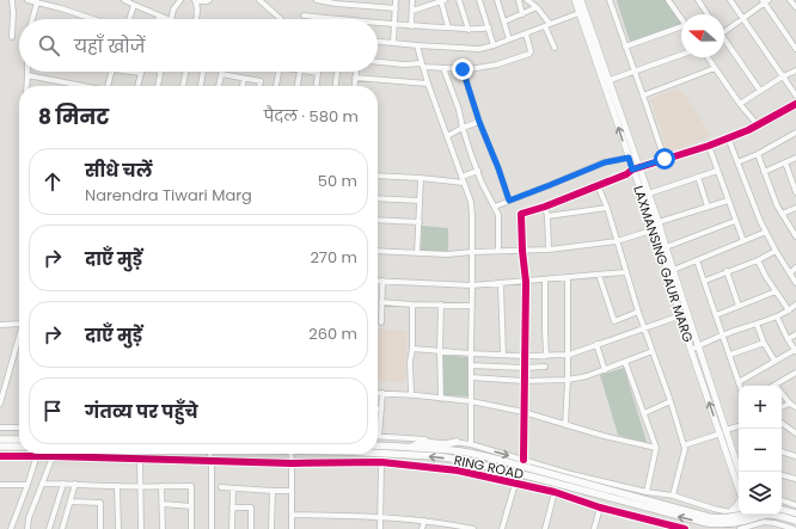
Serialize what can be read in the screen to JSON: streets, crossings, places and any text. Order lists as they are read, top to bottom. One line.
{"streets":{"highway":["RING ROAD"],"main road":["LAXMANSING GAUR MARG"]},"north":"left","page":{"search":"यहाँ खोजें","heading":["8 मिनट","पैदल · 580 m"],"list":[["सीधे चलें","Narendra Tiwari Marg","50 m"],["दाएँ मुड़ें","270 m"],["दाएँ मुड़ें","260 m"],"गंतव्य पर पहुँचे"],"map_buttons":["+","−"]}}
